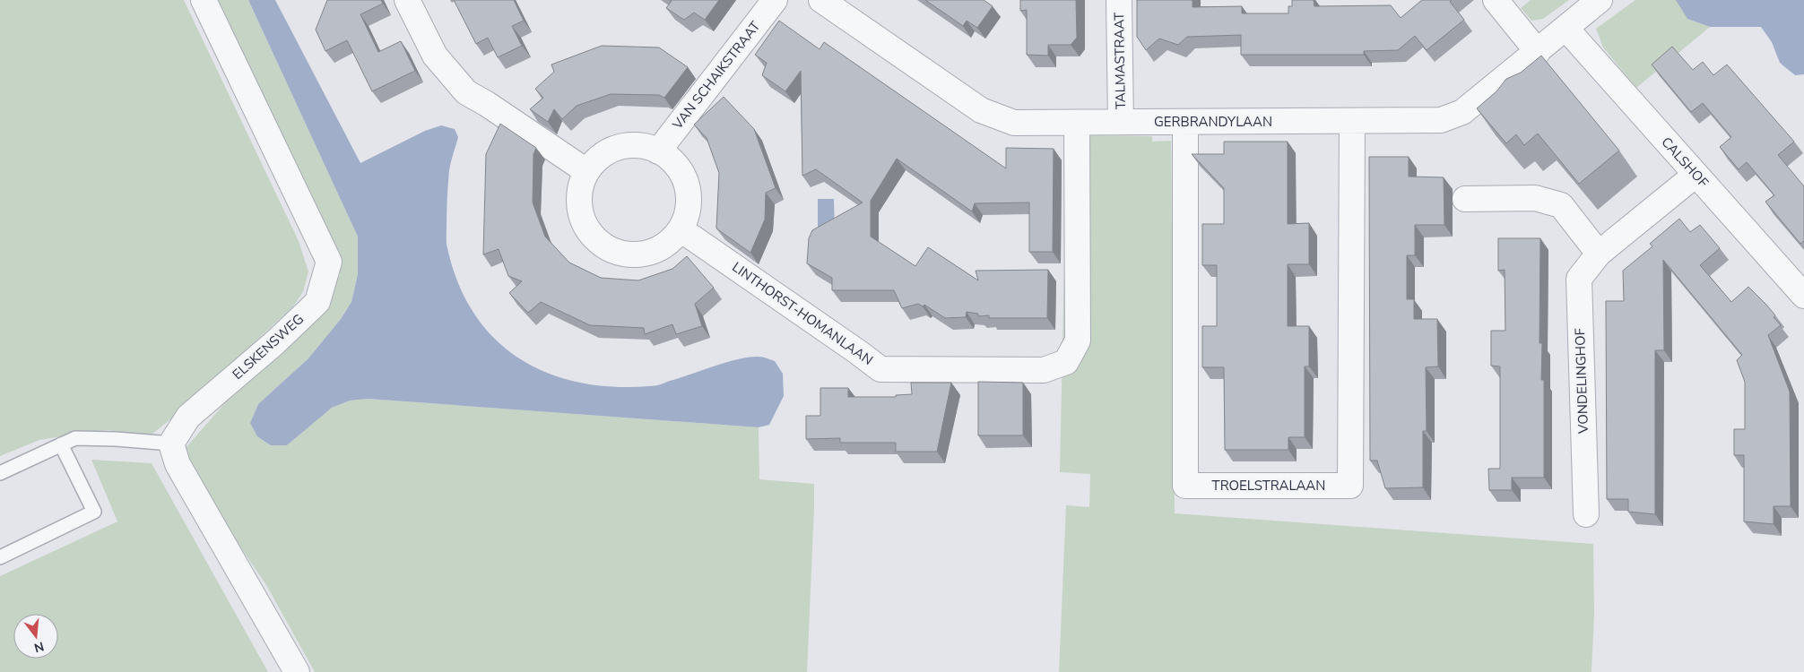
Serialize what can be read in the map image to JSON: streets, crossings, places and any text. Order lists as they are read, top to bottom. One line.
{"streets":{"street":["TALMASTRAAT","VAN SCHAIKSTRAAT","GERBRANDYLAAN","CALSHOF","LINTHORST-HOMANLAAN","ELSKENSWEG","VONDELINGHOF","TROELSTRALAAN"]},"crossings":[["TALMASTRAAT","GERBRANDYLAAN"],["VAN SCHAIKSTRAAT","LINTHORST-HOMANLAAN"],["GERBRANDYLAAN","CALSHOF"],["GERBRANDYLAAN","LINTHORST-HOMANLAAN"],["GERBRANDYLAAN","TROELSTRALAAN"],["CALSHOF","VONDELINGHOF"]],"north":"bottom"}
